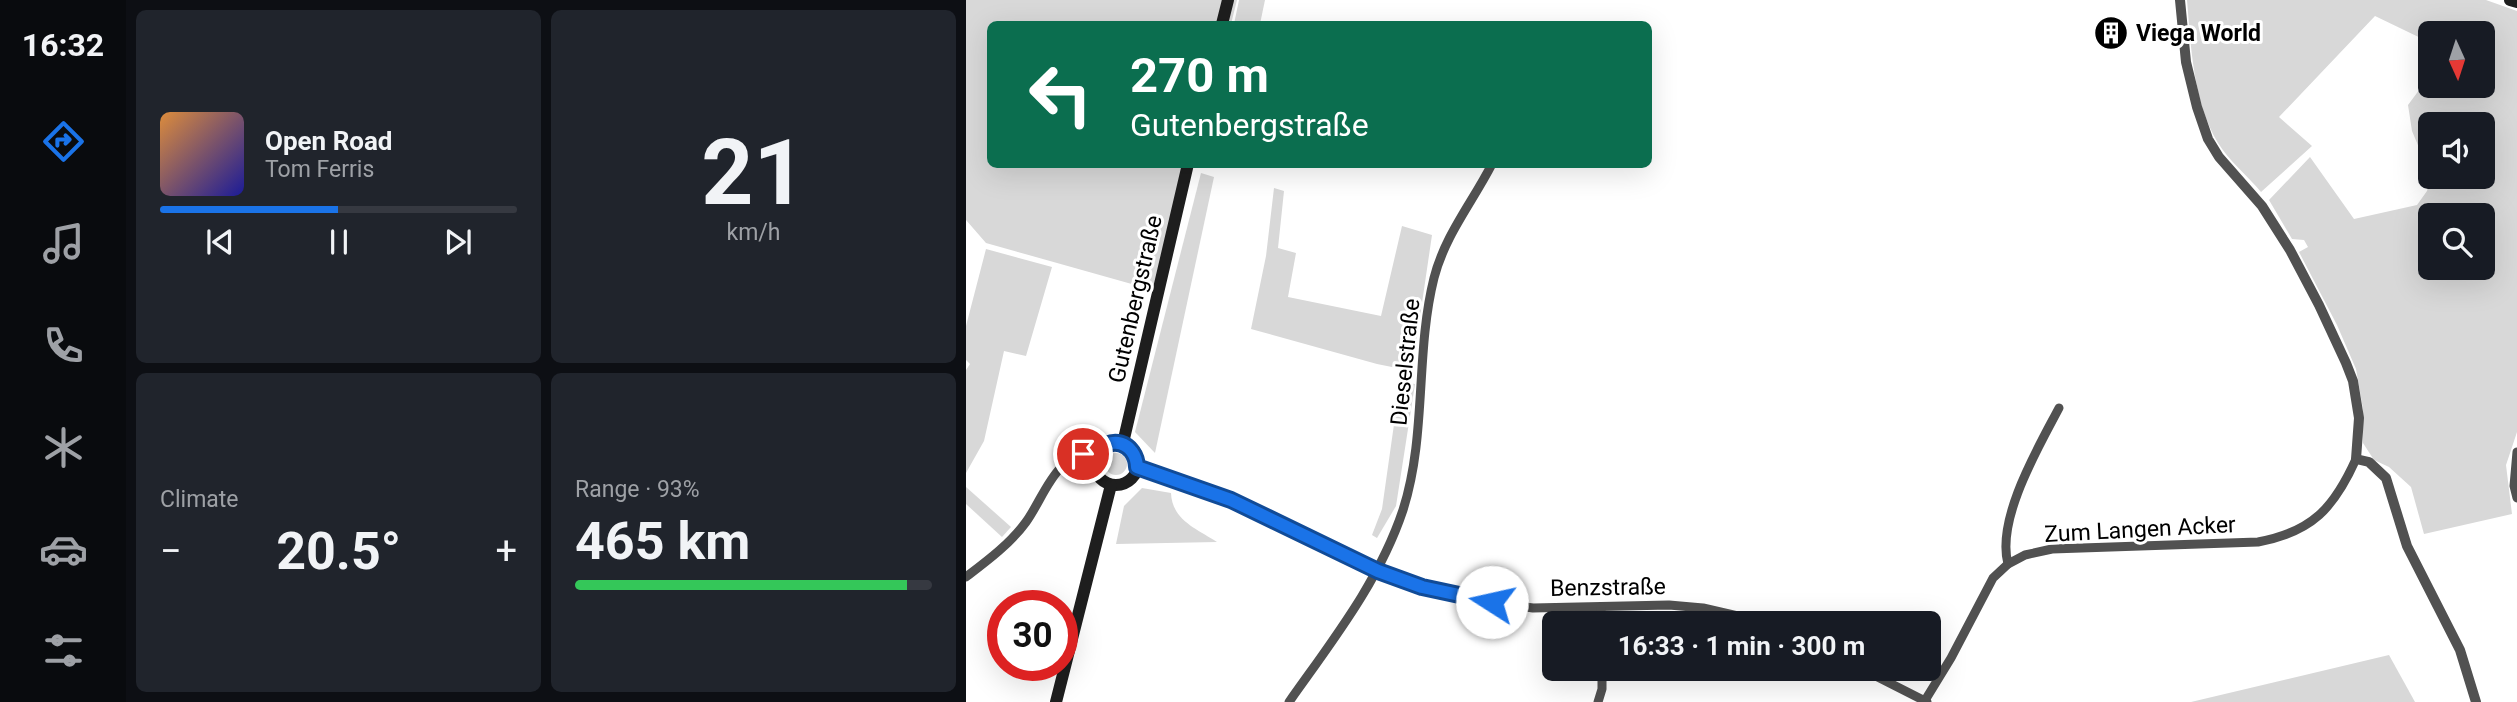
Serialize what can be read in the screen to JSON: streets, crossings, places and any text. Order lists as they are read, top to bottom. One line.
{"streets":{"main road":["Gutenbergstraße"],"street":["Dieselstraße","Zum Langen Acker","Benzstraße"]},"crossings":[["Gutenbergstraße","Benzstraße"],["Dieselstraße","Benzstraße"]],"places":{"building":["Viega World"]},"north":"bottom","page":{"tabs":"16:32","tile":[["21","km/h"],"Climate",["Range · 93%","465 km"]],"turn":["270 m","Gutenbergstraße"],"song":["Open Road","Tom Ferris"],"heat":["−","20.5°","+"],"limit":"30","trip":"16:33 · 1 min · 300 m"}}
